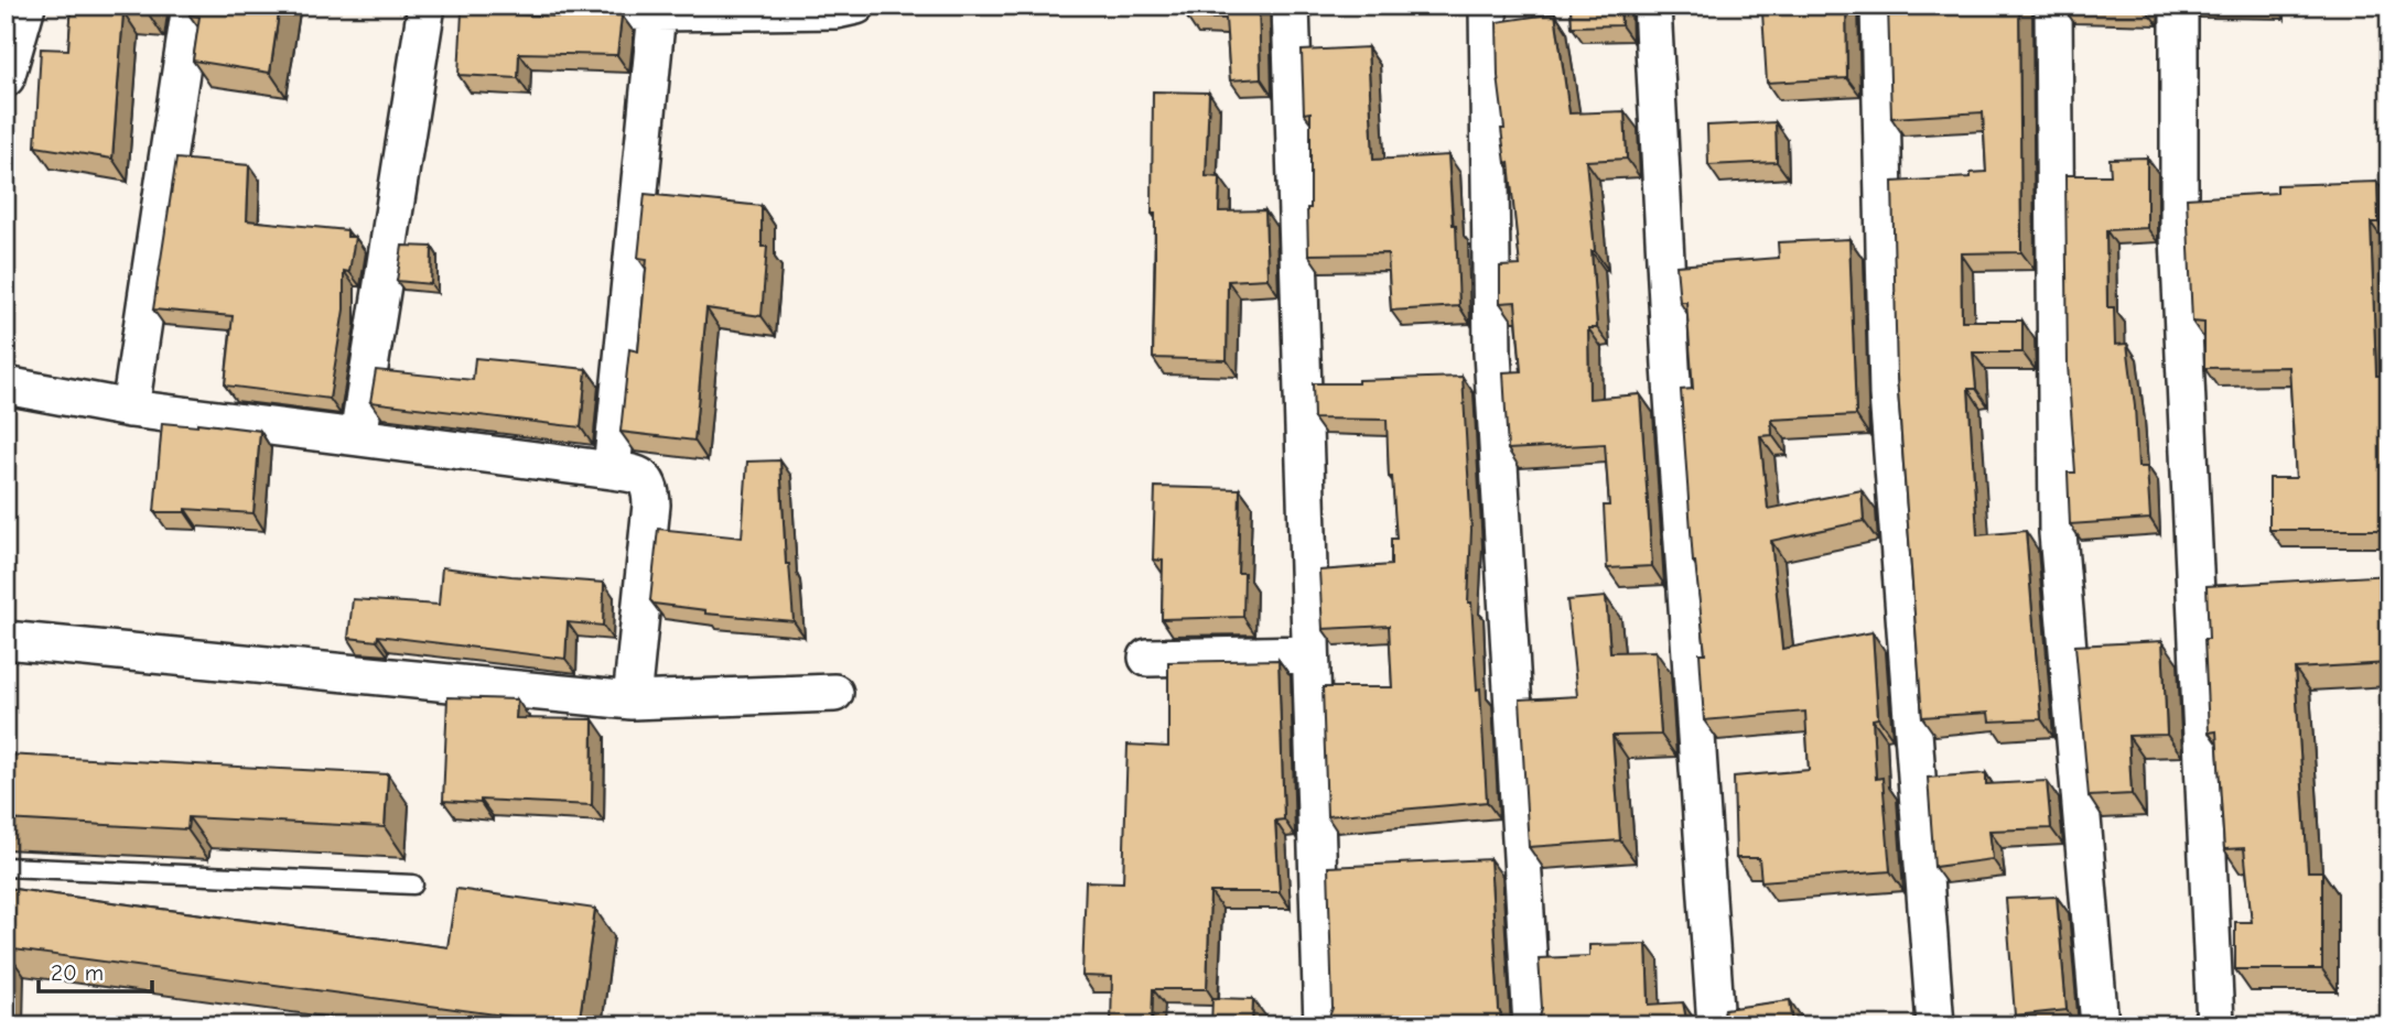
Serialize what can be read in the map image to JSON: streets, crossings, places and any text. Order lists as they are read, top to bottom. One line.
{"scale_bar":"20 m"}
